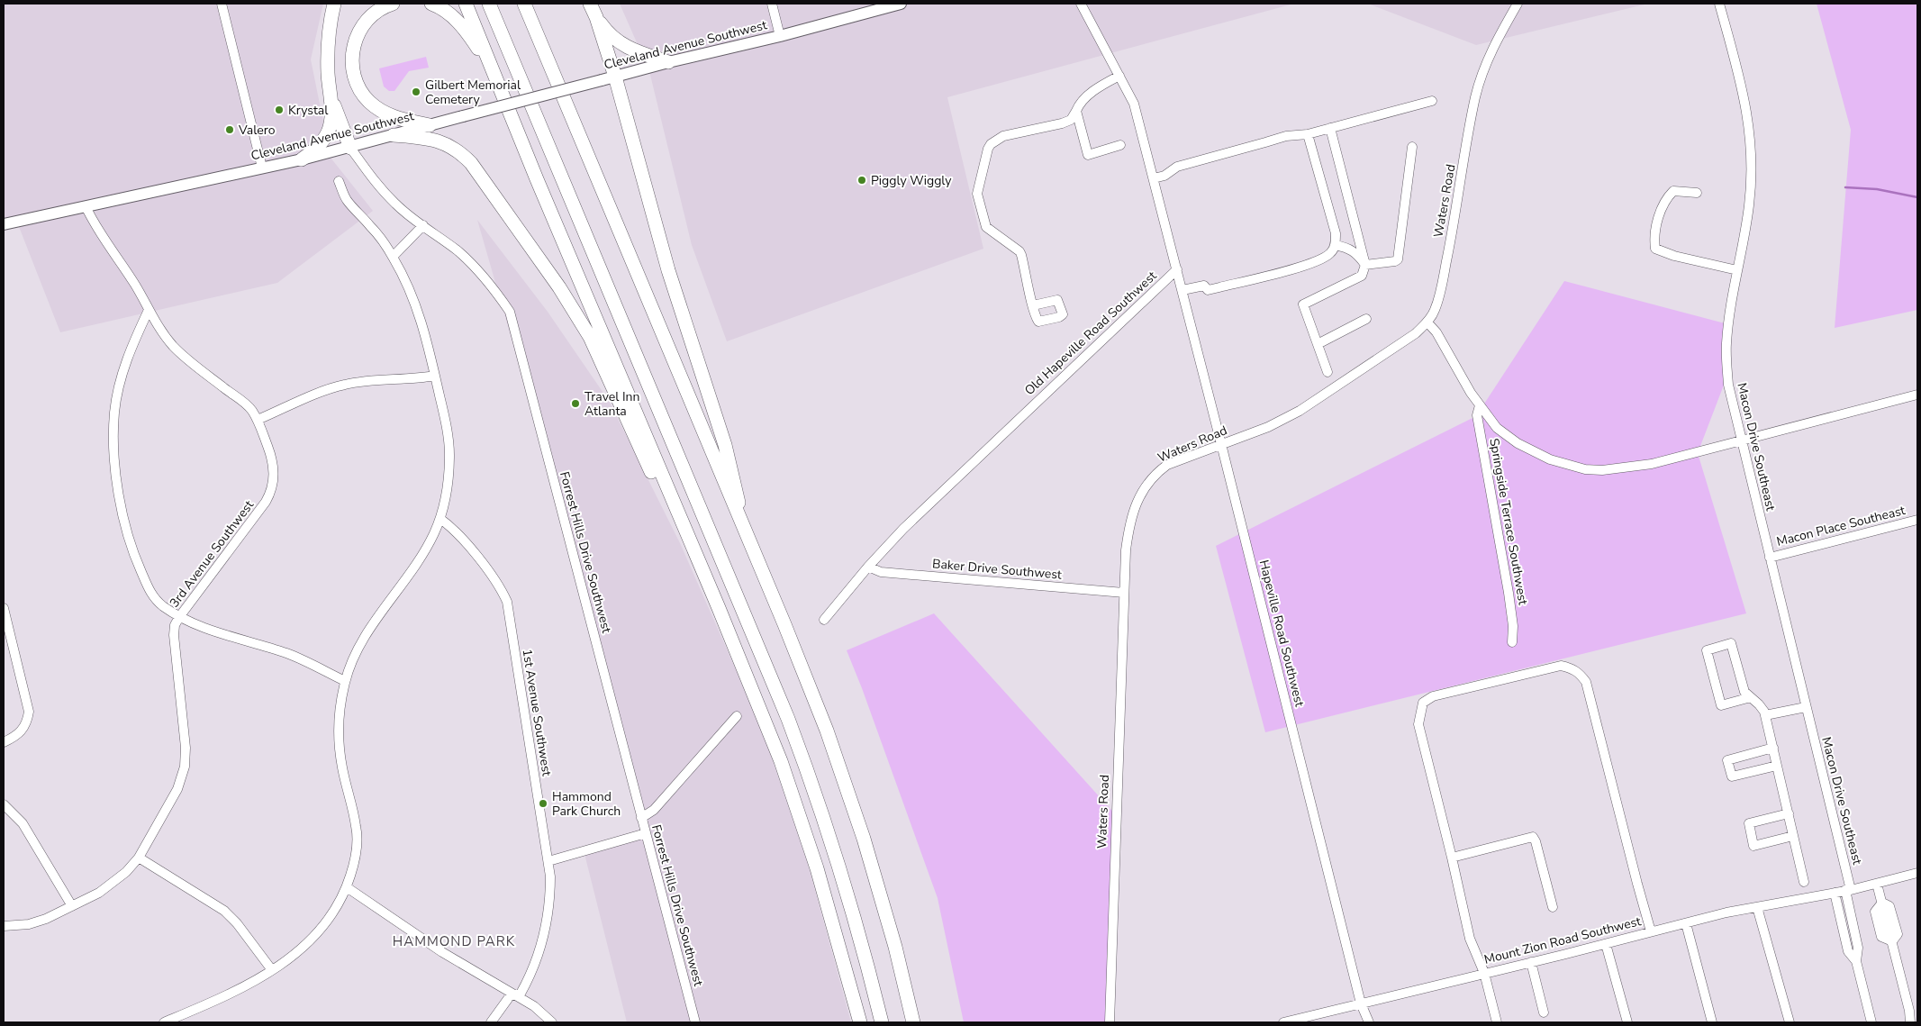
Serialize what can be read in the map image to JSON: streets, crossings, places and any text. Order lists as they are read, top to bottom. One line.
{"streets":{"main road":["Cleveland Avenue Southwest"],"street":["Waters Road","Old Hapeville Road Southwest","Macon Drive Southeast","Springside Terrace Southwest","Macon Place Southeast","Forrest Hills Drive Southwest","3rd Avenue Southwest","Baker Drive Southwest","Hapeville Road Southwest","1st Avenue Southwest","Mount Zion Road Southwest"]},"crossings":[["Cleveland Avenue Southwest","Forrest Hills Drive Southwest"],["Cleveland Avenue Southwest","3rd Avenue Southwest"],["Waters Road","Baker Drive Southwest"],["Waters Road","Hapeville Road Southwest"],["Old Hapeville Road Southwest","Baker Drive Southwest"],["Old Hapeville Road Southwest","Hapeville Road Southwest"],["Macon Drive Southeast","Macon Place Southeast"],["Macon Drive Southeast","Mount Zion Road Southwest"],["Hapeville Road Southwest","Mount Zion Road Southwest"]],"districts":["HAMMOND PARK"],"places":["Gilbert Memorial Cemetery","Krystal","Valero","Piggly Wiggly","Travel Inn Atlanta","Hammond Park Church"]}
